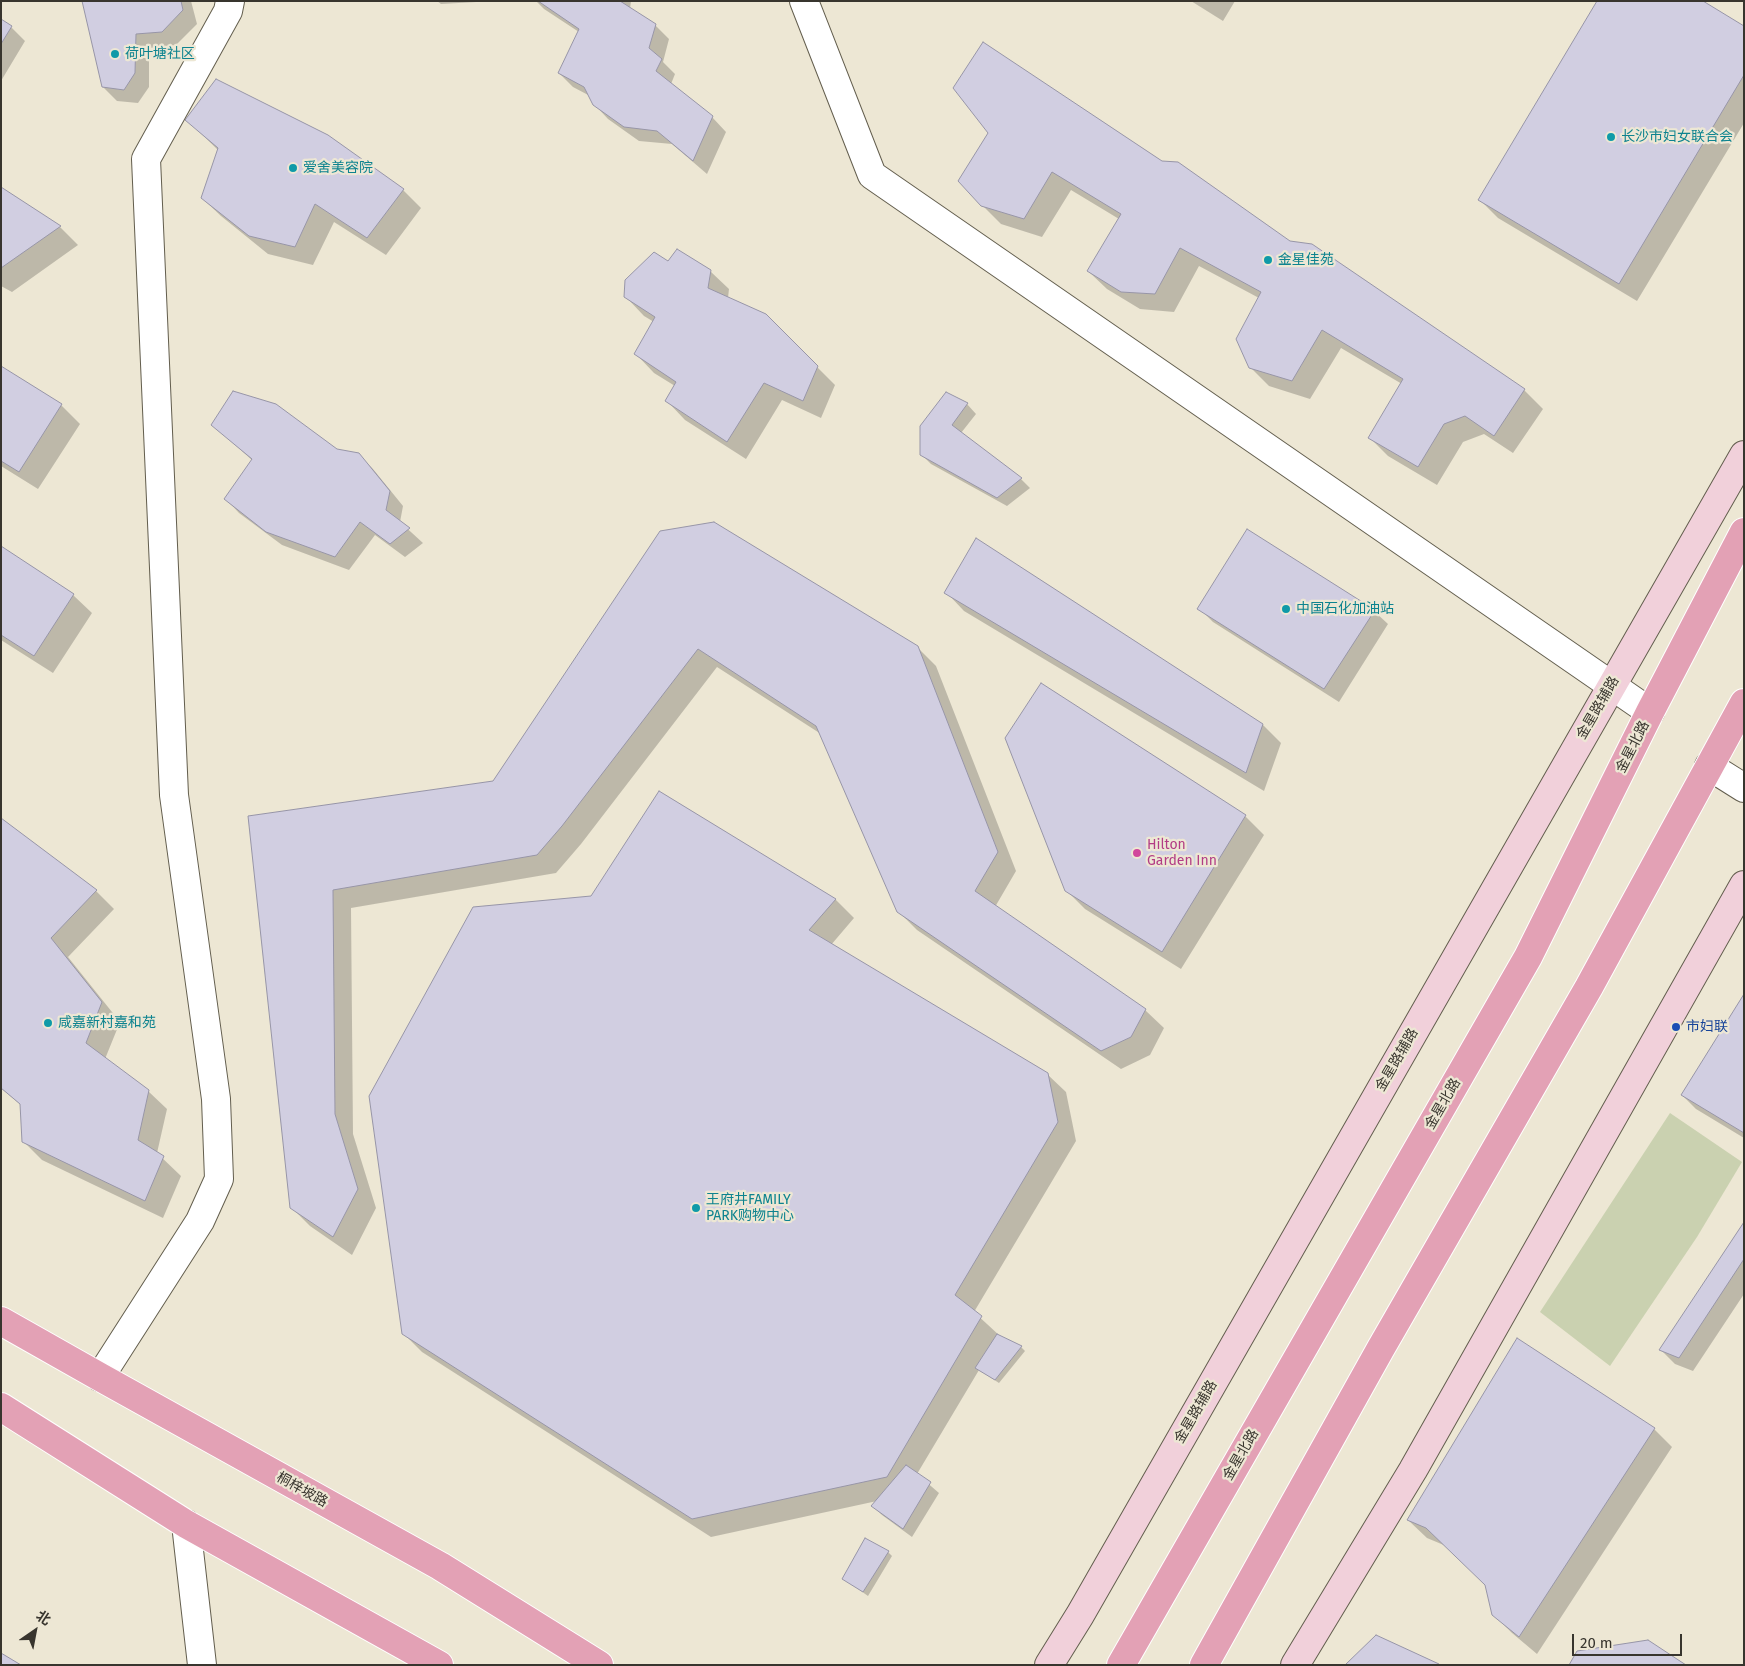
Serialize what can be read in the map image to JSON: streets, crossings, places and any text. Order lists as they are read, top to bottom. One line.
{"streets":{"main road":["金星北路","桐梓坡路"],"street":["金星路辅路"]},"places":["荷叶塘社区","长沙市妇女联合会","爱舍美容院","金星佳苑","中国石化加油站","Hilton Garden Inn","咸嘉新村嘉和苑","市妇联","王府井FAMILY PARK购物中心"],"scale_bar":"20 m","north":"top right"}
